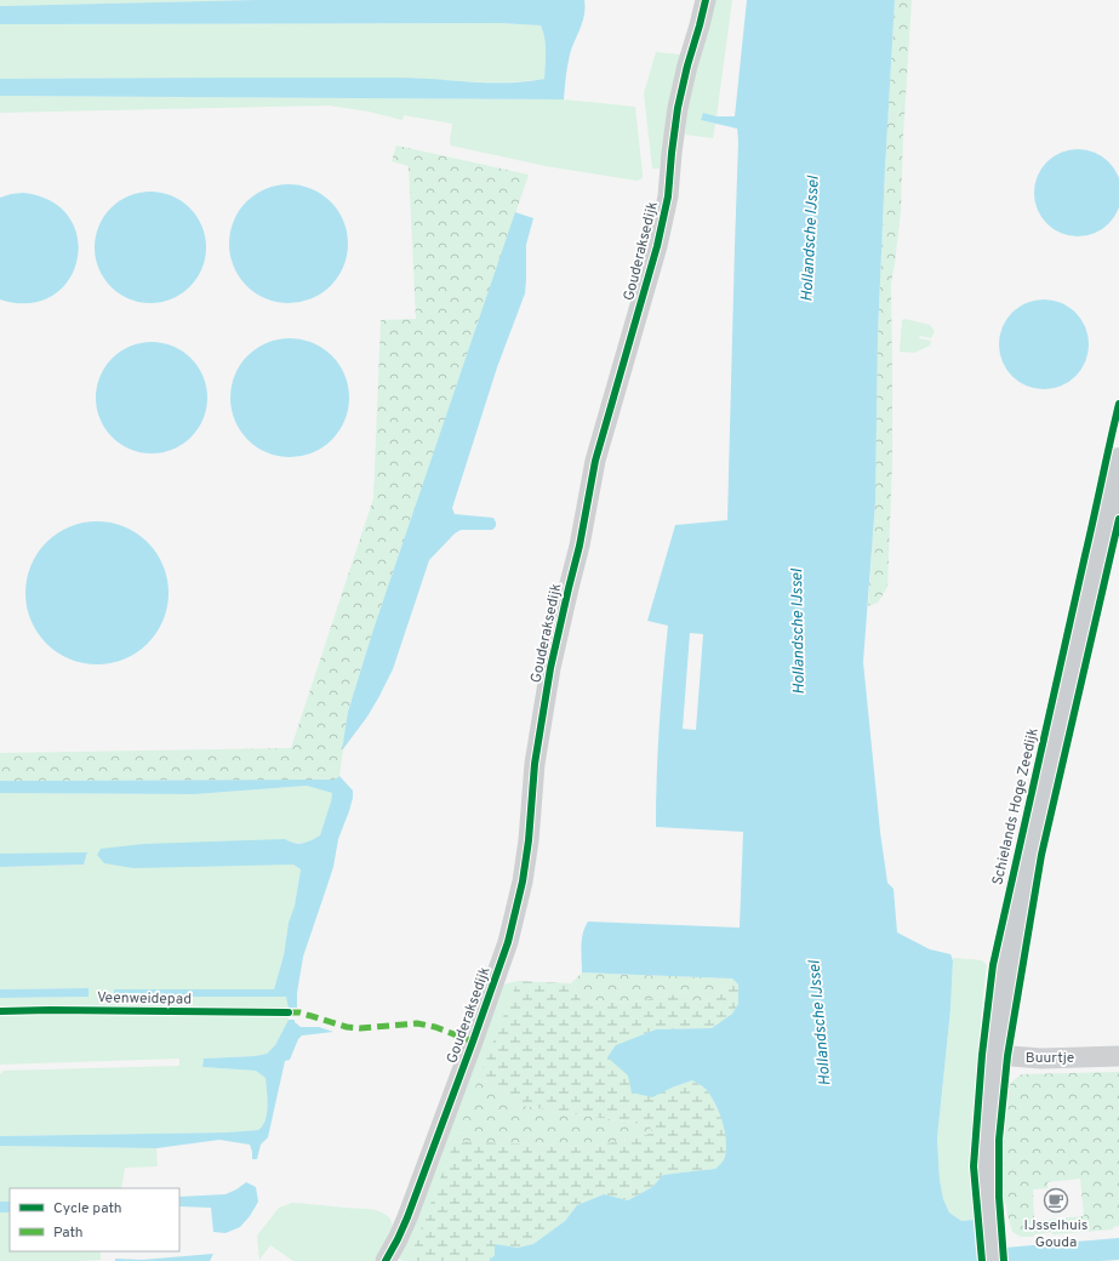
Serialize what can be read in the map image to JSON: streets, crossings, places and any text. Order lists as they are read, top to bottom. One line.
{"streets":{"main road":["Schielands Hoge Zeedijk"],"street":["Gouderaksedijk","Buurtje"],"cycle path":["Veenweidepad"]},"crossings":[["Schielands Hoge Zeedijk","Buurtje"]],"water":["Hollandsche IJssel"],"places":{"cafe":["IJsselhuis Gouda"]},"legend":["Cycle path","Path"]}
